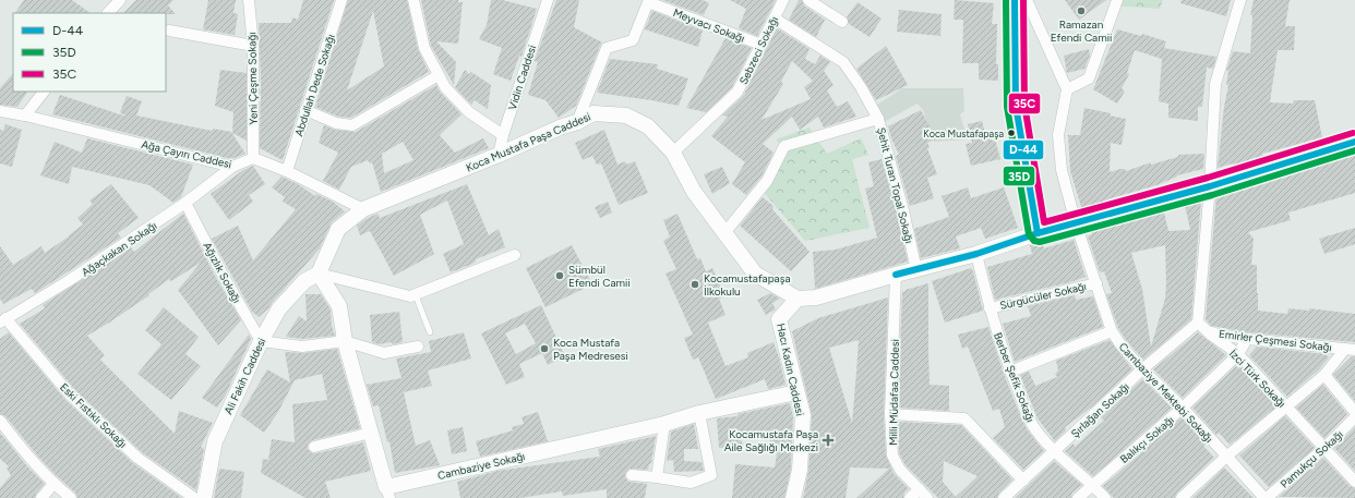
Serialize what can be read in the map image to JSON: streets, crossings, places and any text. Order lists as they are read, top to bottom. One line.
{"streets":{"street":["Meyvacı Sokağı","Sebzeci Sokağı","Vidin Caddesi","Yeni Çeşme Sokağı","Abdullah Dede Sokağı","Koca Mustafa Paşa Caddesi","Ağa Çayırı Caddesi","Şehit Turan Topal Sokağı","Ağaçkakan Sokağı","Ağızlık Sokağı","Sürgücüler Sokağı","Emirler Çeşmesi Sokağı","Hacı Kadın Caddesi","Ali Fakih Caddesi","Berber Şefik Sokağı","İzci Türk Sokağı","Milli Müdafaa Caddesi","Cambaziye Mektebi Sokağı","Şırlağan Sokağı","Eski Fıstıklı Sokağı","Balıkçı Sokağı","Pamukçu Sokağı","Cambaziye Sokağı"]},"crossings":[["Meyvacı Sokağı","Sebzeci Sokağı"],["Meyvacı Sokağı","Koca Mustafa Paşa Caddesi"],["Sebzeci Sokağı","Koca Mustafa Paşa Caddesi"],["Sebzeci Sokağı","Şehit Turan Topal Sokağı"],["Vidin Caddesi","Koca Mustafa Paşa Caddesi"],["Yeni Çeşme Sokağı","Ağa Çayırı Caddesi"],["Koca Mustafa Paşa Caddesi","Hacı Kadın Caddesi"],["Koca Mustafa Paşa Caddesi","Ali Fakih Caddesi"],["Koca Mustafa Paşa Caddesi","Cambaziye Sokağı"],["Ağa Çayırı Caddesi","Ağaçkakan Sokağı"],["Ağaçkakan Sokağı","Ağızlık Sokağı"],["Ağaçkakan Sokağı","Eski Fıstıklı Sokağı"],["Ağızlık Sokağı","Ali Fakih Caddesi"],["Sürgücüler Sokağı","Berber Şefik Sokağı"],["Sürgücüler Sokağı","Cambaziye Mektebi Sokağı"],["Emirler Çeşmesi Sokağı","İzci Türk Sokağı"],["Emirler Çeşmesi Sokağı","Şırlağan Sokağı"],["Emirler Çeşmesi Sokağı","Balıkçı Sokağı"],["Hacı Kadın Caddesi","Cambaziye Sokağı"],["Ali Fakih Caddesi","Cambaziye Sokağı"],["Berber Şefik Sokağı","Şırlağan Sokağı"],["Berber Şefik Sokağı","Balıkçı Sokağı"],["İzci Türk Sokağı","Şırlağan Sokağı"],["İzci Türk Sokağı","Balıkçı Sokağı"],["İzci Türk Sokağı","Pamukçu Sokağı"],["Cambaziye Mektebi Sokağı","Şırlağan Sokağı"],["Cambaziye Mektebi Sokağı","Balıkçı Sokağı"],["Cambaziye Mektebi Sokağı","Pamukçu Sokağı"]],"places":{"other":["Ramazan Efendi Camii","Koca Mustafapaşa","Sümbül Efendi Camii","Kocamustafapaşa İlkokulu","Koca Mustafa Paşa Medresesi"],"health":["Kocamustafa Paşa Aile Sağlığı Merkezi"]},"lines":["transit line D-44","transit line 35D","transit line 35C"],"legend":["D-44","35D","35C"]}
